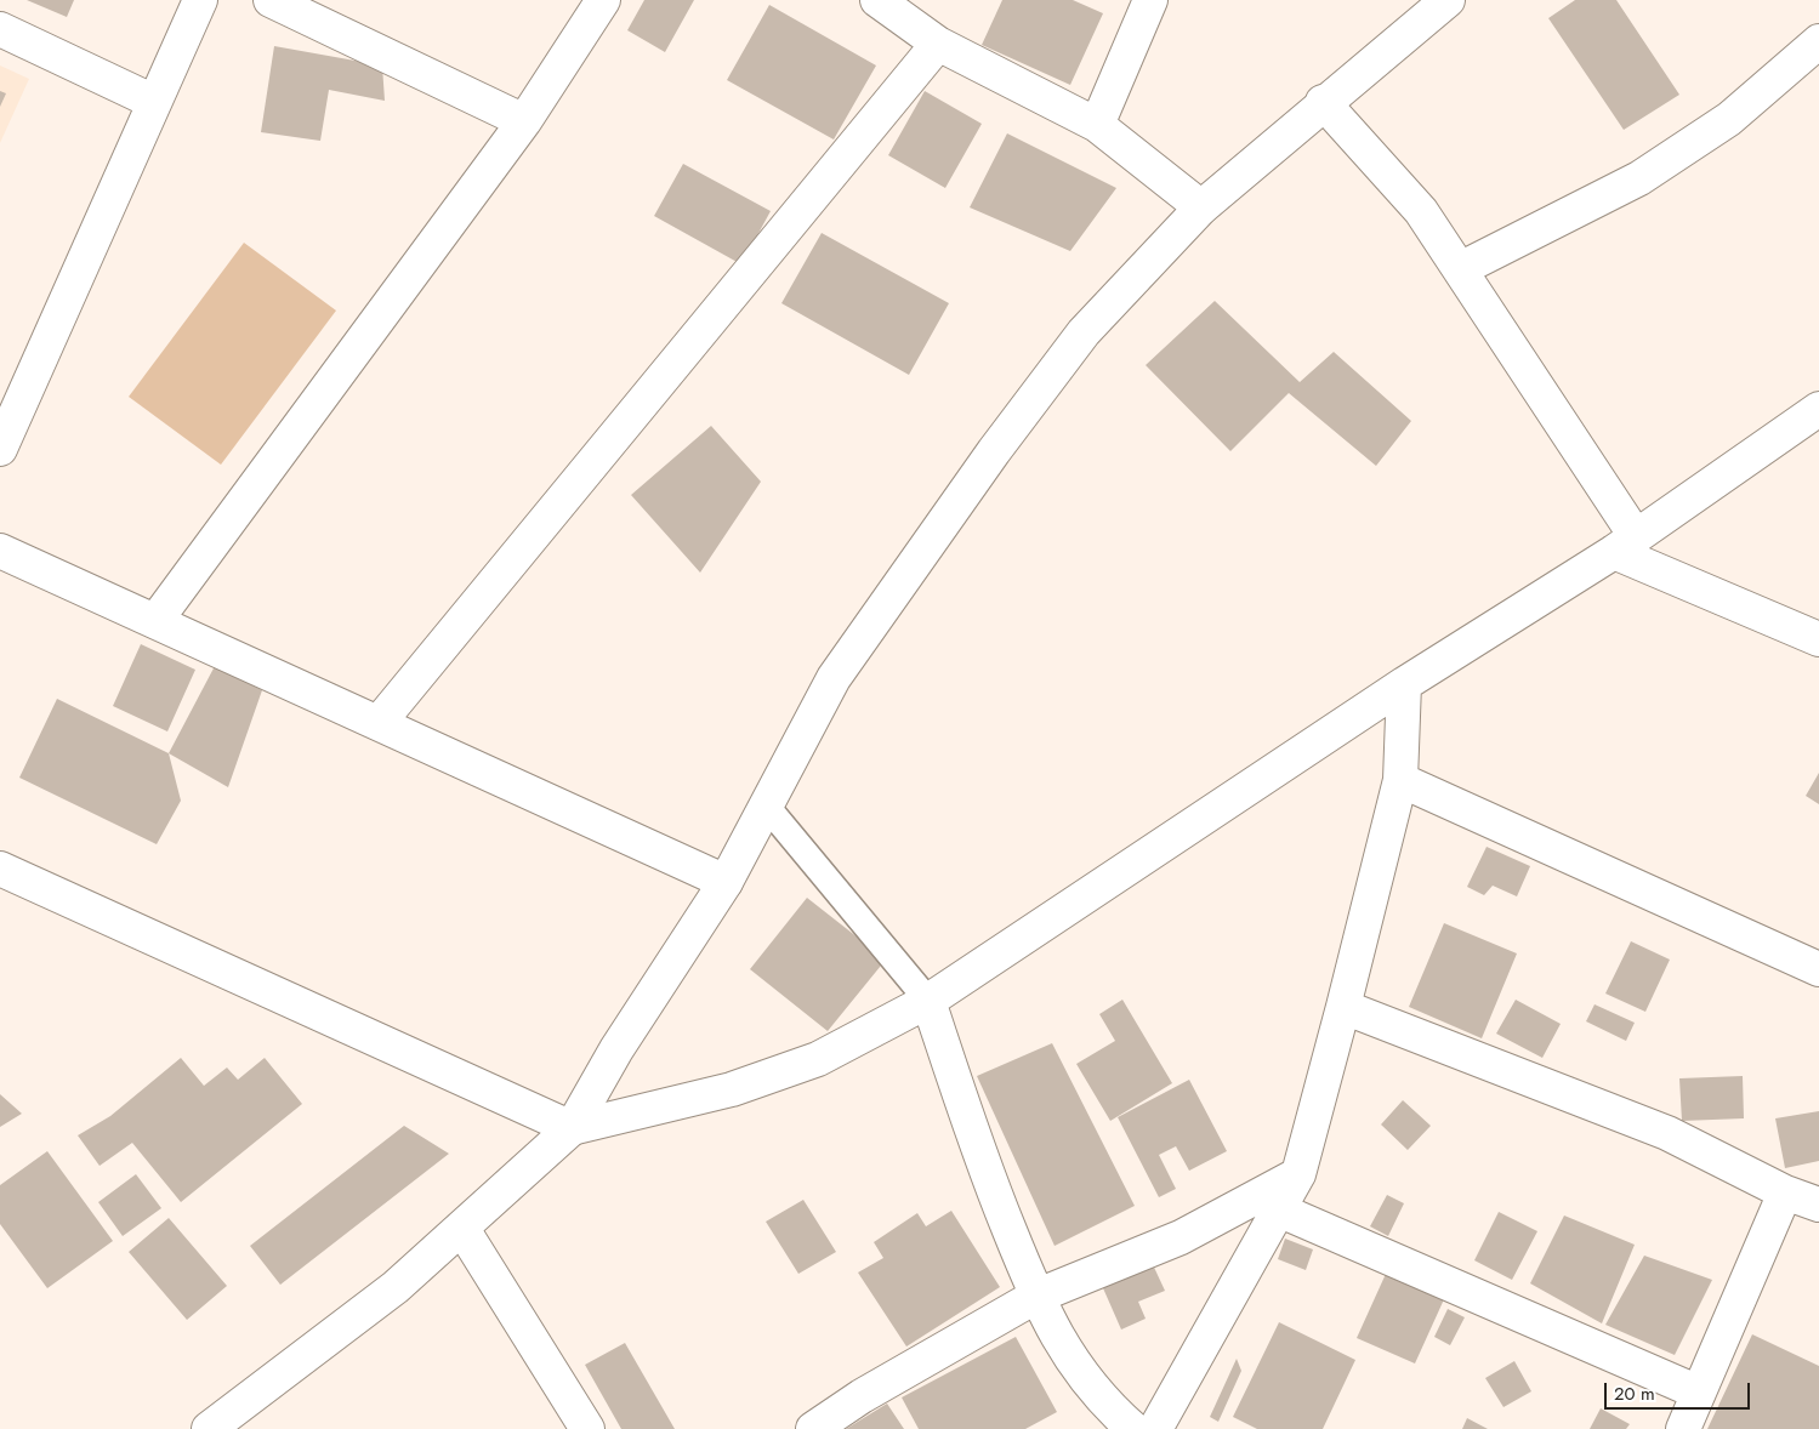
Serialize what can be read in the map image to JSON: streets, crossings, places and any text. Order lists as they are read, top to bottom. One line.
{"scale_bar":"20 m"}
